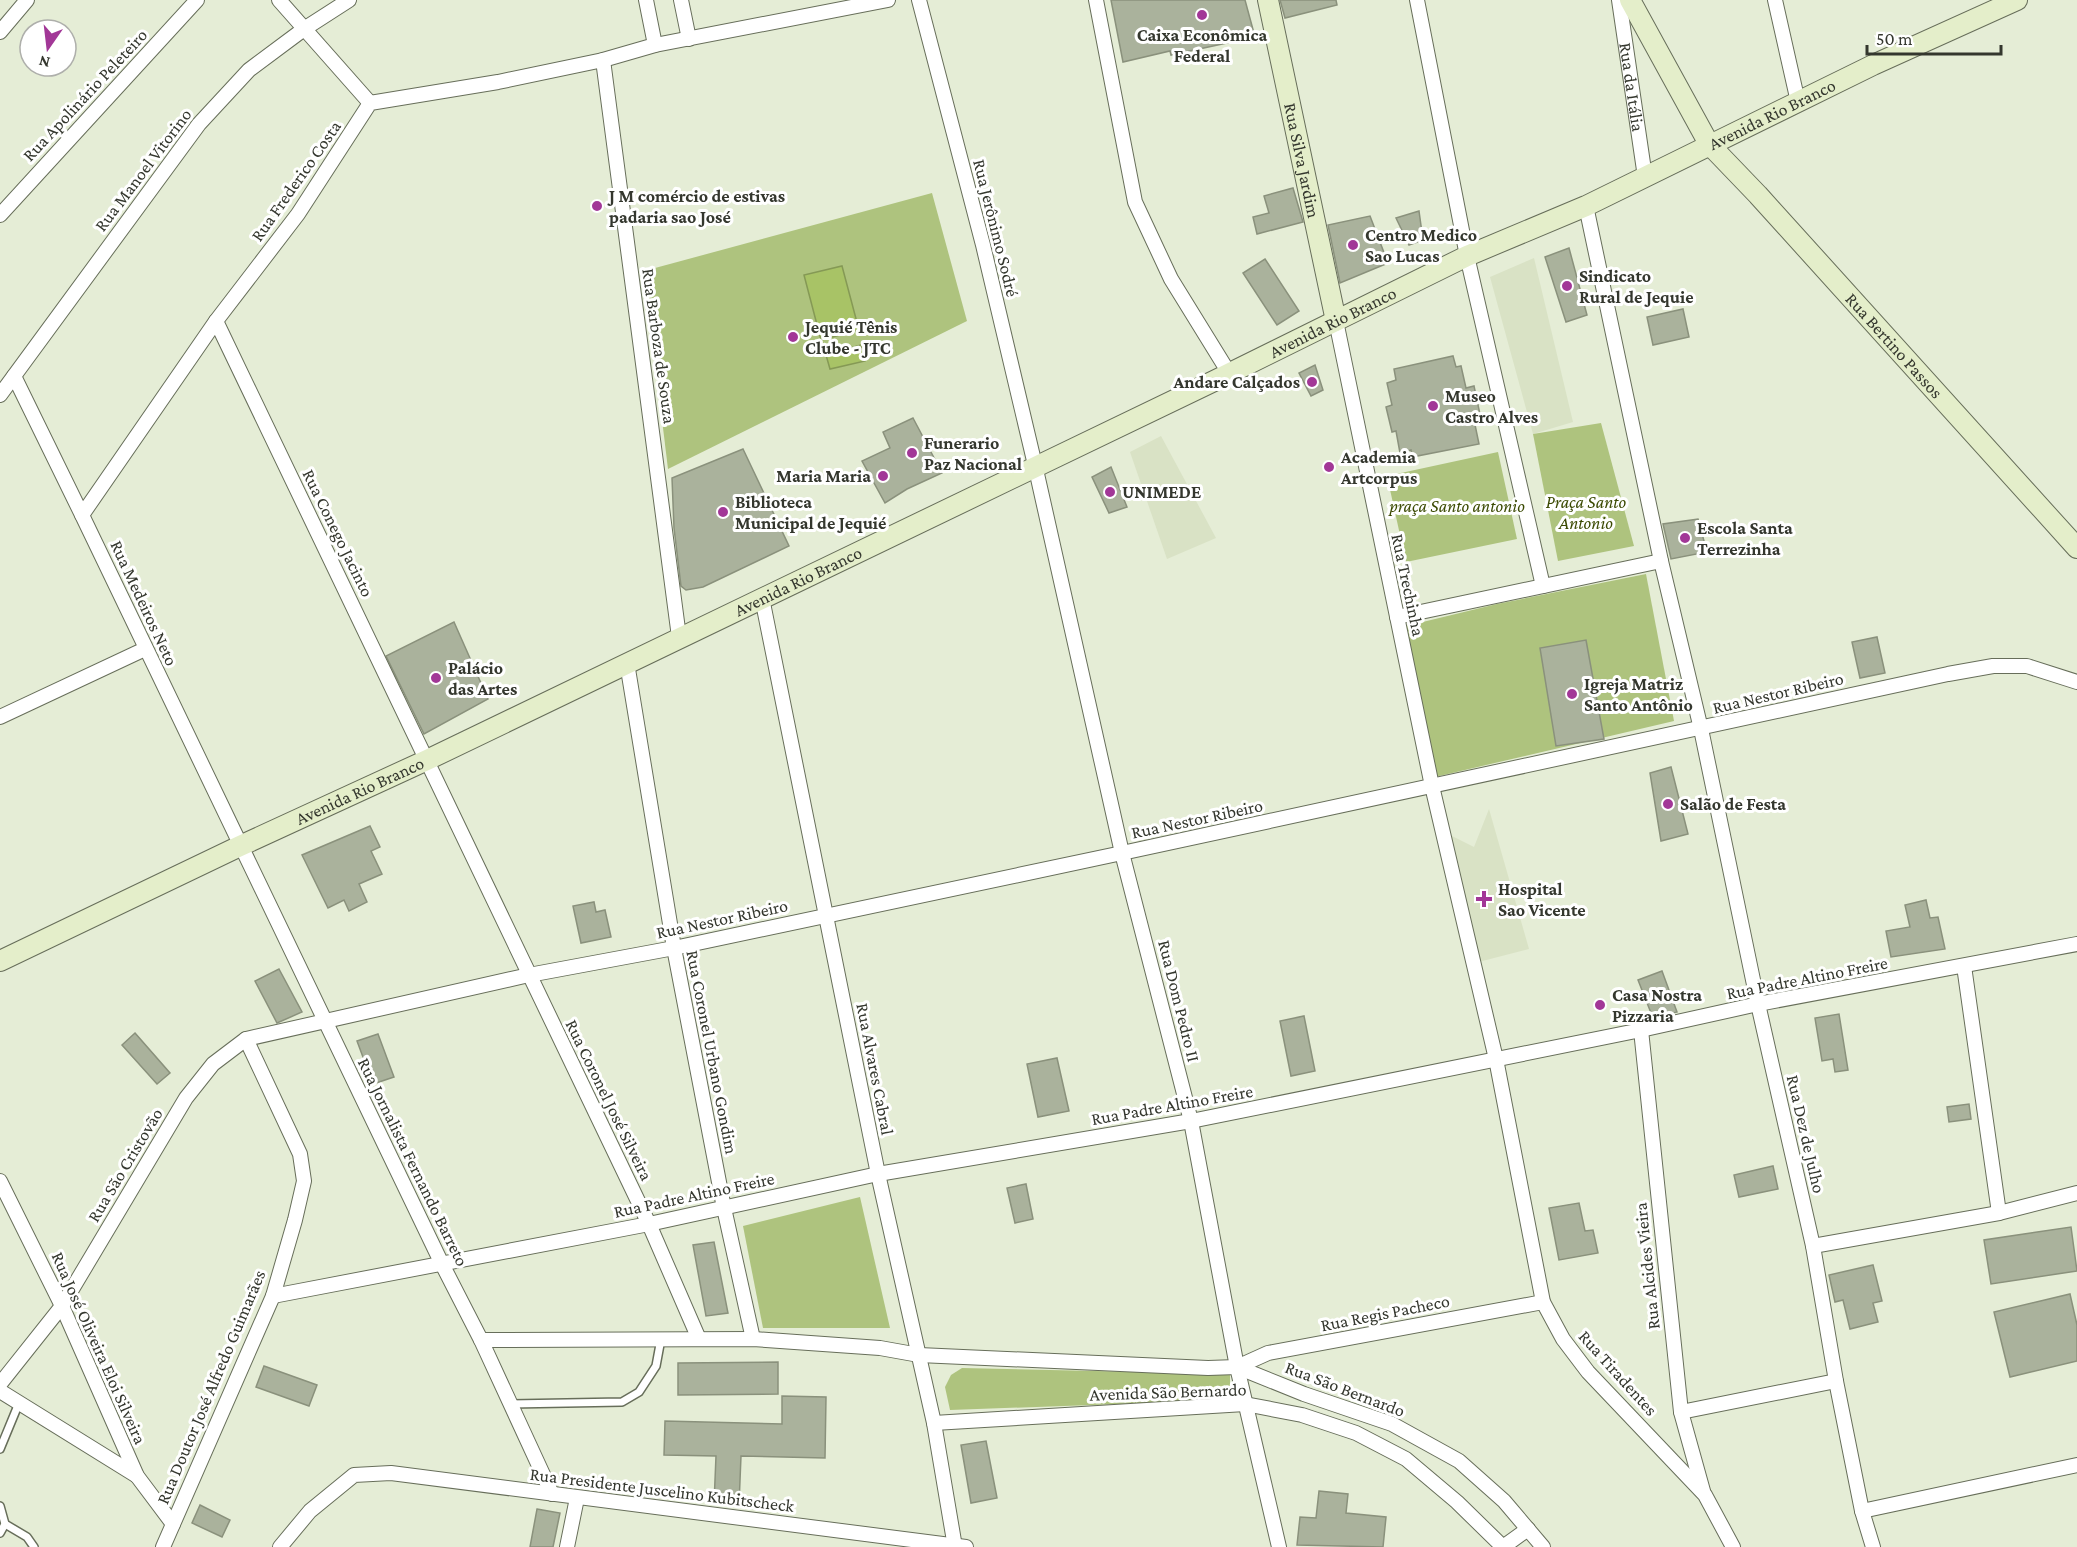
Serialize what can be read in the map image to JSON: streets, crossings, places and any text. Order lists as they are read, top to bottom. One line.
{"streets":{"main road":["Rua da Itália","Avenida Rio Branco","Rua Silva Jardim","Rua Bertino Passos"],"street":["Rua Apolinário Peleteiro","Rua Manoel Vitorino","Rua Frederico Costa","Rua Jerônimo Sodré","Rua Barboza de Souza","Rua Conego Jacinto","Rua Trechinha","Rua Medeiros Neto","Rua Nestor Ribeiro","Rua Padre Altino Freire","Rua Dom Pedro II","Rua Coronel Urbano Gondim","Rua Alvares Cabral","Rua Coronel José Silveira","Rua Dez de Julho","Rua Jornalista Fernando Barreto","Rua São Cristovão","Rua Alcides Vieira","Rua Regis Pacheco","Rua José Oliveira Eloi Silveira","Rua Tiradentes","Rua Doutor José Alfredo Guimarães","Rua São Bernardo","Avenida São Bernardo","Rua Presidente Juscelino Kubitscheck"]},"crossings":[["Rua da Itália","Avenida Rio Branco"],["Rua da Itália","Rua Bertino Passos"],["Avenida Rio Branco","Rua Silva Jardim"],["Avenida Rio Branco","Rua Jerônimo Sodré"],["Avenida Rio Branco","Rua Bertino Passos"],["Avenida Rio Branco","Rua Barboza de Souza"],["Avenida Rio Branco","Rua Conego Jacinto"],["Avenida Rio Branco","Rua Trechinha"],["Avenida Rio Branco","Rua Medeiros Neto"],["Avenida Rio Branco","Rua Dom Pedro II"],["Avenida Rio Branco","Rua Coronel Urbano Gondim"],["Avenida Rio Branco","Rua Alvares Cabral"],["Avenida Rio Branco","Rua Dez de Julho"],["Avenida Rio Branco","Rua Jornalista Fernando Barreto"],["Rua Silva Jardim","Rua Trechinha"],["Rua Manoel Vitorino","Rua Medeiros Neto"],["Rua Frederico Costa","Rua Conego Jacinto"],["Rua Frederico Costa","Rua Medeiros Neto"],["Rua Jerônimo Sodré","Rua Dom Pedro II"],["Rua Conego Jacinto","Rua Nestor Ribeiro"],["Rua Conego Jacinto","Rua Coronel José Silveira"],["Rua Trechinha","Rua Nestor Ribeiro"],["Rua Trechinha","Rua Padre Altino Freire"],["Rua Trechinha","Rua Tiradentes"],["Rua Medeiros Neto","Rua Jornalista Fernando Barreto"],["Rua Nestor Ribeiro","Rua Dom Pedro II"],["Rua Nestor Ribeiro","Rua Coronel Urbano Gondim"],["Rua Nestor Ribeiro","Rua Alvares Cabral"],["Rua Nestor Ribeiro","Rua Coronel José Silveira"],["Rua Nestor Ribeiro","Rua Dez de Julho"],["Rua Nestor Ribeiro","Rua Jornalista Fernando Barreto"],["Rua Nestor Ribeiro","Rua São Cristovão"],["Rua Padre Altino Freire","Rua Dom Pedro II"],["Rua Padre Altino Freire","Rua Coronel Urbano Gondim"],["Rua Padre Altino Freire","Rua Alvares Cabral"],["Rua Padre Altino Freire","Rua Coronel José Silveira"],["Rua Padre Altino Freire","Rua Dez de Julho"],["Rua Padre Altino Freire","Rua Jornalista Fernando Barreto"],["Rua Padre Altino Freire","Rua Alcides Vieira"],["Rua Padre Altino Freire","Rua Tiradentes"],["Rua Padre Altino Freire","Rua Doutor José Alfredo Guimarães"],["Rua Dom Pedro II","Rua Regis Pacheco"],["Rua Dom Pedro II","Rua São Bernardo"],["Rua Dom Pedro II","Avenida São Bernardo"],["Rua Coronel Urbano Gondim","Avenida São Bernardo"],["Rua Alvares Cabral","Avenida São Bernardo"],["Rua Alvares Cabral","Rua Presidente Juscelino Kubitscheck"],["Rua Coronel José Silveira","Avenida São Bernardo"],["Rua Jornalista Fernando Barreto","Rua São Cristovão"],["Rua Jornalista Fernando Barreto","Avenida São Bernardo"],["Rua Jornalista Fernando Barreto","Rua Presidente Juscelino Kubitscheck"],["Rua São Cristovão","Rua José Oliveira Eloi Silveira"],["Rua São Cristovão","Rua Doutor José Alfredo Guimarães"],["Rua Alcides Vieira","Rua Tiradentes"],["Rua Regis Pacheco","Rua Tiradentes"],["Rua Regis Pacheco","Rua São Bernardo"],["Rua Regis Pacheco","Avenida São Bernardo"],["Rua José Oliveira Eloi Silveira","Rua Doutor José Alfredo Guimarães"],["Rua São Bernardo","Avenida São Bernardo"]],"parks":["Praça Santo Antonio","praça Santo antonio"],"places":{"other":["Caixa Econômica Federal","J M comércio de estivas padaria sao José","Centro Medico Sao Lucas","Sindicato Rural de Jequie","Jequié Tênis Clube - JTC","Andare Calçados","Museo Castro Alves","Funerario Paz Nacional","Academia Artcorpus","Maria Maria","UNIMEDE","Biblioteca Municipal de Jequié","Escola Santa Terrezinha","Palácio das Artes","Igreja Matriz Santo Antônio","Salão de Festa","Casa Nostra Pizzaria"],"health":["Hospital Sao Vicente"]},"scale_bar":"50 m","north":"bottom"}
